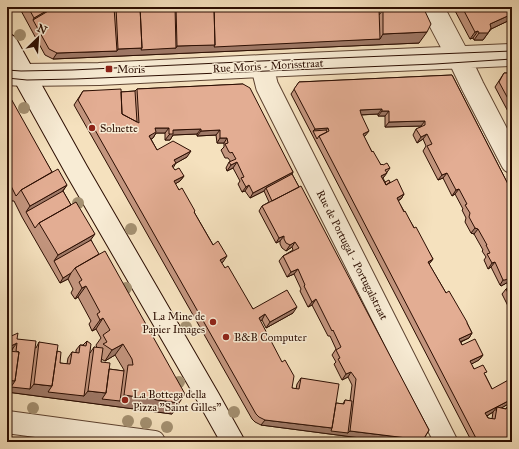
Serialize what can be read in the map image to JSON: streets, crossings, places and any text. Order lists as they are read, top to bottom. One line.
{"streets":{"street":["Rue Moris - Morisstraat","Rue de Portugal - Portugalstraat"]},"crossings":[["Rue Moris - Morisstraat","Rue de Portugal - Portugalstraat"]],"places":{"transit":["Moris"],"other":["Solnette","La Mine de Papier Images","B&B Computer","La Bottega della Pizza \"Saint Gilles\""]},"north":"top right"}
